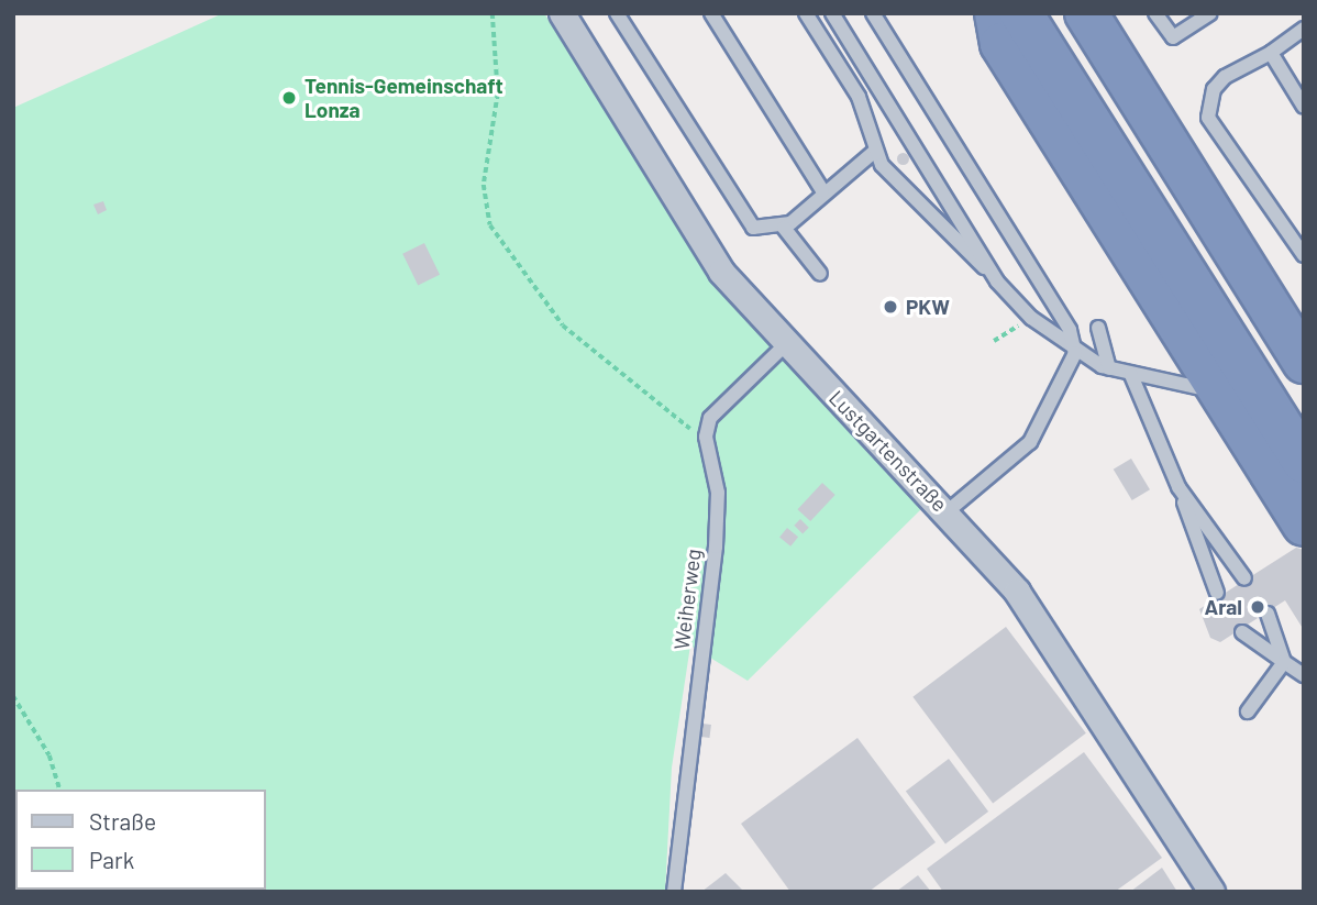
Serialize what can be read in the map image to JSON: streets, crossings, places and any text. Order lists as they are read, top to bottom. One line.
{"streets":{"street":["Lustgartenstraße"],"lane":["Weiherweg"]},"places":["Tennis-Gemeinschaft Lonza","PKW","Aral"],"legend":["Straße","Park"]}
